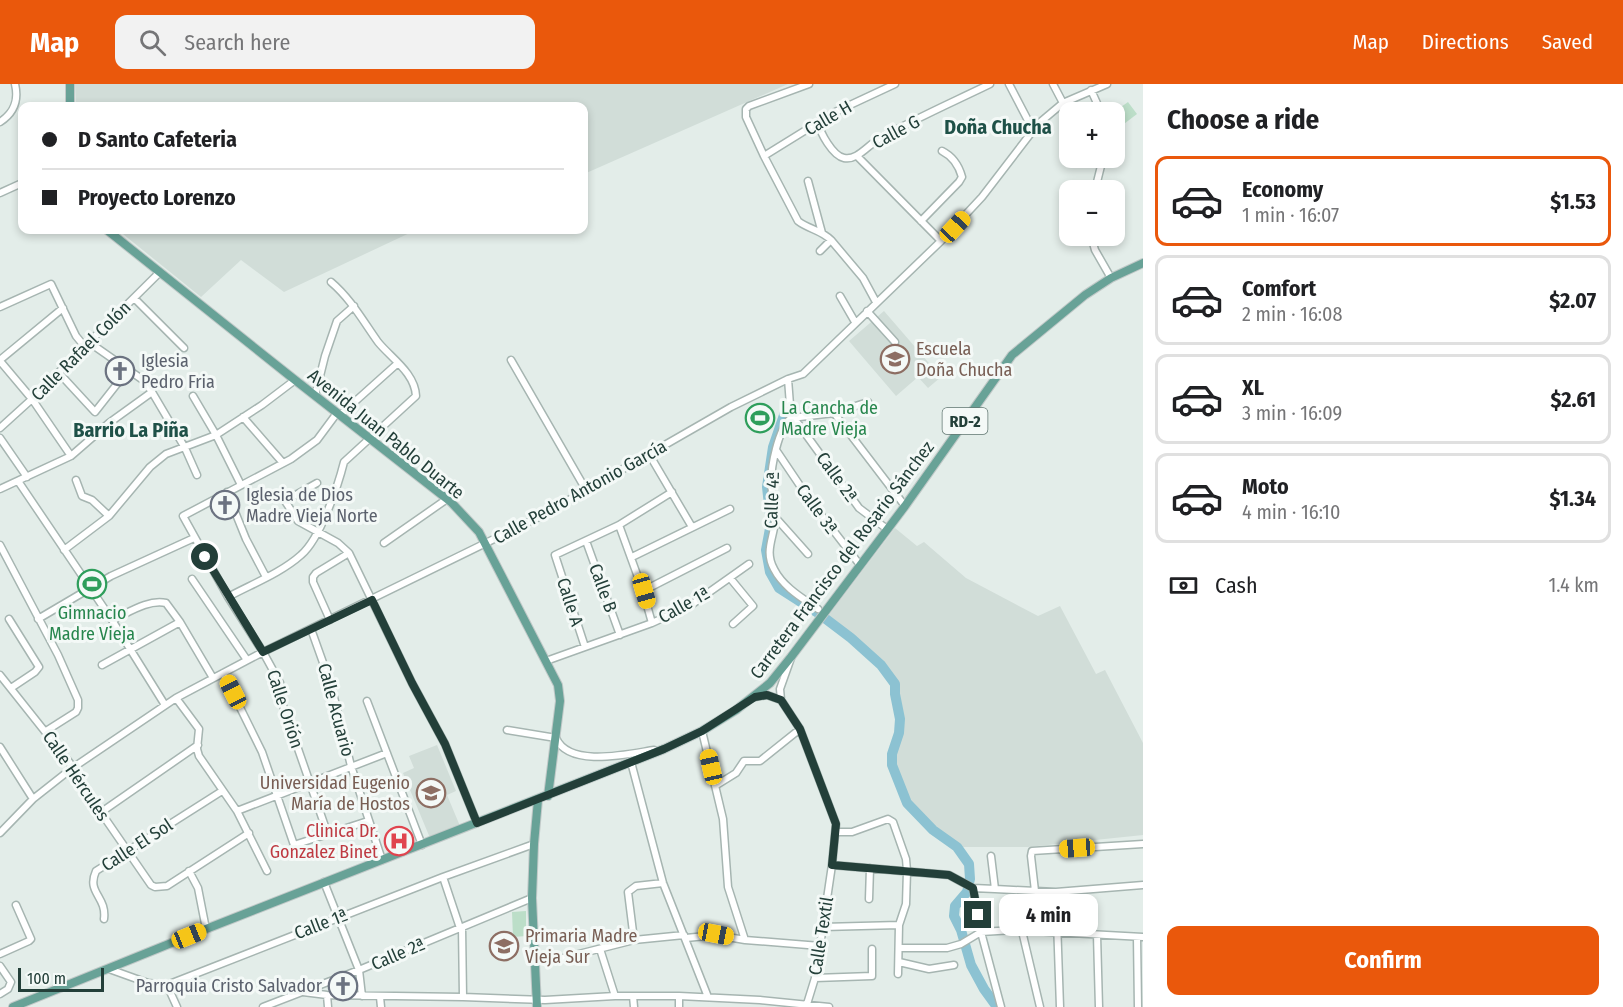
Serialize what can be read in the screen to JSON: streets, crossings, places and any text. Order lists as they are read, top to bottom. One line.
{"streets":{"main road":["RD-2","Avenida Juan Pablo Duarte","Carretera Francisco del Rosario Sánchez"],"street":["Calle H","Calle G","Calle Rafael Colón","Calle 2ª","Calle Pedro Antonio García","Calle 4ª","Calle 3ª","Calle B","Calle A","Calle 1ª","Calle Orión","Calle Acuario","Calle Hércules","Calle El Sol","Calle Textil"]},"crossings":[["Calle H","Calle G"],["Calle Rafael Colón","Avenida Juan Pablo Duarte"],["Avenida Juan Pablo Duarte","Calle Pedro Antonio García"],["Avenida Juan Pablo Duarte","Carretera Francisco del Rosario Sánchez"],["Avenida Juan Pablo Duarte","Calle 1ª"],["Calle 2ª","Calle 4ª"],["Calle 2ª","Carretera Francisco del Rosario Sánchez"],["Calle Pedro Antonio García","Calle Orión"],["Calle Pedro Antonio García","Calle Acuario"],["Calle Pedro Antonio García","Calle Hércules"],["Calle 4ª","Calle 3ª"],["Calle 4ª","Carretera Francisco del Rosario Sánchez"],["Calle 3ª","Carretera Francisco del Rosario Sánchez"],["Carretera Francisco del Rosario Sánchez","Calle Acuario"],["Calle B","Calle A"],["Calle B","Calle 1ª"],["Calle A","Calle 1ª"],["Calle Hércules","Calle El Sol"]],"districts":["Doña Chucha","Barrio La Piña"],"places":{"school or university":["Escuela Doña Chucha","Universidad Eugenio María de Hostos","Primaria Madre Vieja Sur"],"church":["Iglesia Pedro Fria","Iglesia de Dios Madre Vieja Norte","Parroquia Cristo Salvador"],"sports":["La Cancha de Madre Vieja","Gimnacio Madre Vieja"],"hospital":["Clinica Dr. Gonzalez Binet"]},"scale_bar":"100 m","page":{"header":"Map","search":"Search here","nav":["Map","Directions","Saved"],"heading":"Choose a ride","map_buttons":["+","−"],"banner":["D Santo Cafeteria","Proyecto Lorenzo"],"list":[{"name":"Economy","note":"1 min · 16:07","value":"$1.53"},{"name":"Comfort","note":"2 min · 16:08","value":"$2.07"},{"name":"XL","note":"3 min · 16:09","value":"$2.61"},{"name":"Moto","note":"4 min · 16:10","value":"$1.34"}],"pay":["Cash","1.4 km"],"bubble":"4 min","buttons":"Confirm","scale":"100 m"}}
